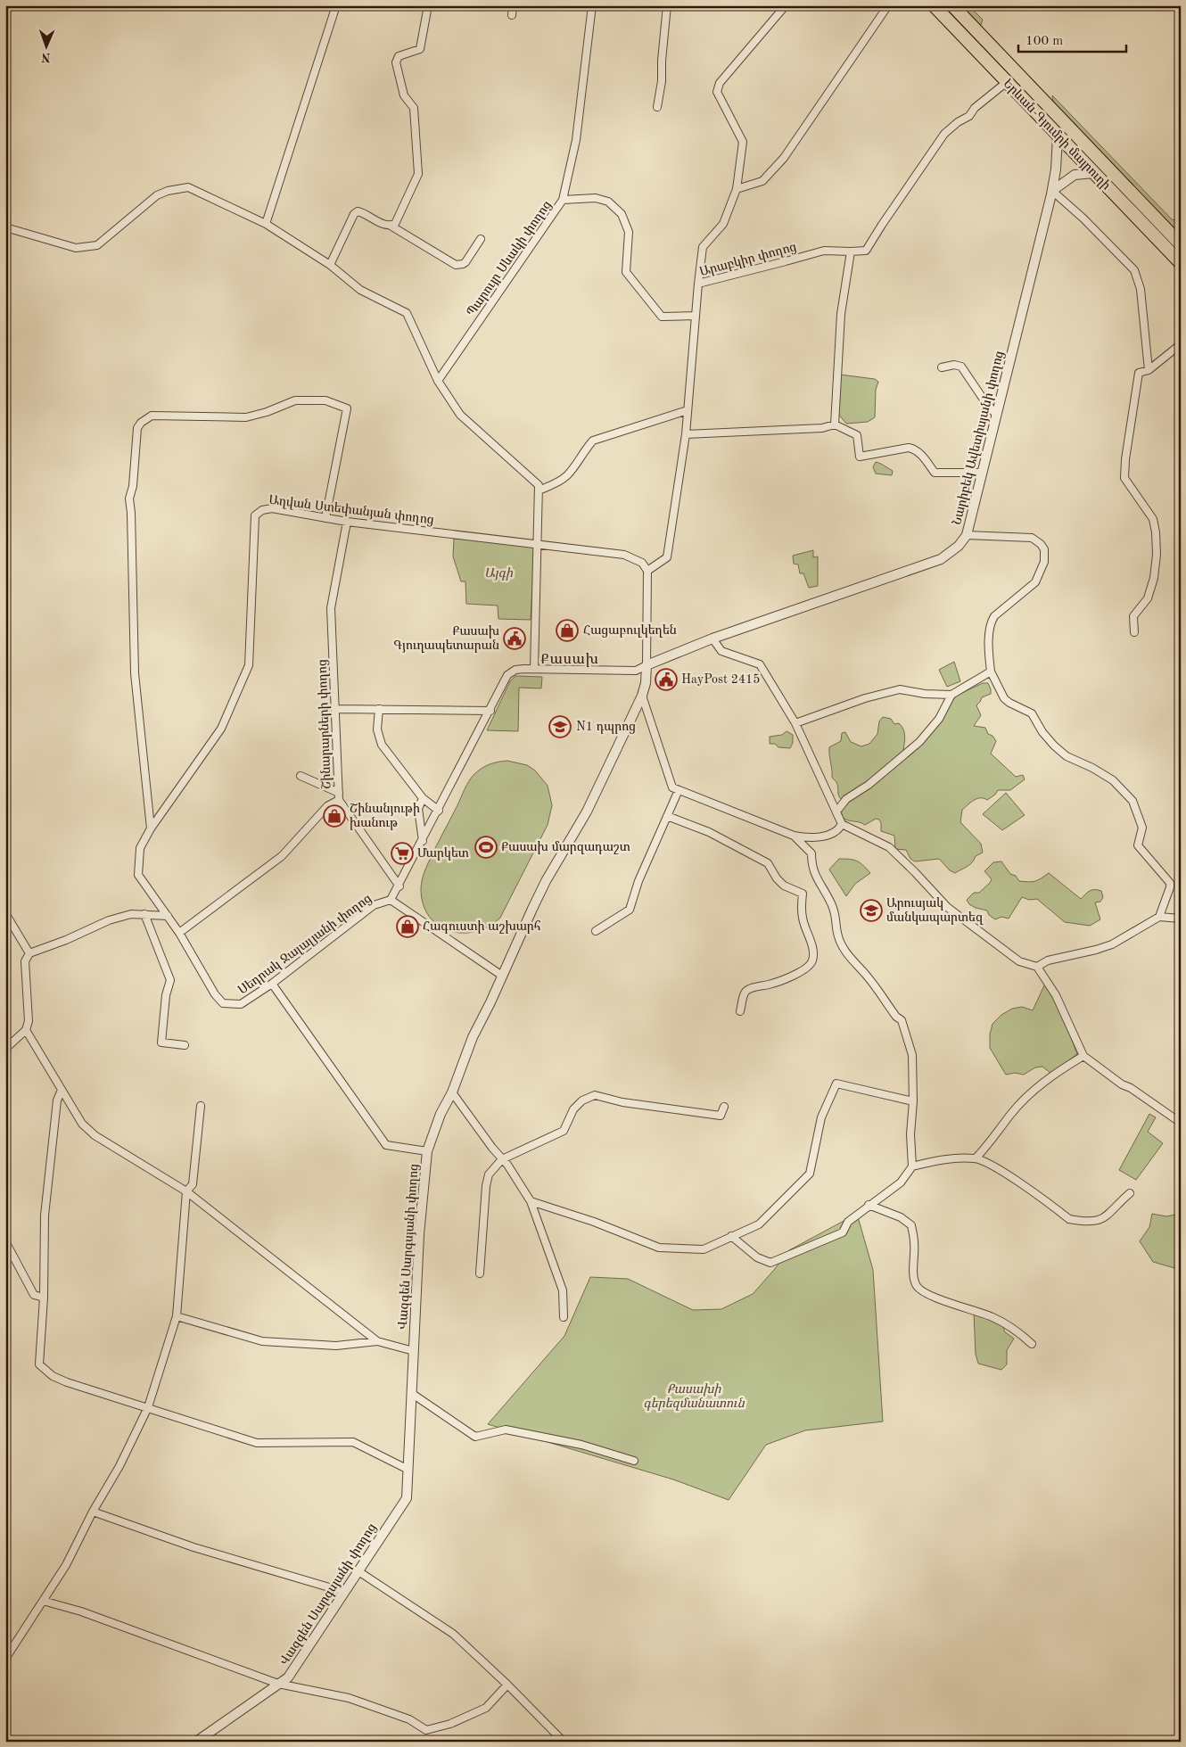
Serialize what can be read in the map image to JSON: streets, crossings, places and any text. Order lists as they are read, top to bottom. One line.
{"streets":{"highway":["Երևան-Գյումրի մայրուղի"],"street":["Պարույր Սևակի փողոց","Արաբկիր փողոց","Նարիբեկ Ավետիսյանի փողոց","Աղվան Ստեփանյան փողոց","Շինարարների փողոց","Սեդրակ Ջալալյանի փողոց","Վազգեն Սարգսյանի փողոց"]},"crossings":[["Երևան-Գյումրի մայրուղի","Արաբկիր փողոց"],["Երևան-Գյումրի մայրուղի","Նարիբեկ Ավետիսյանի փողոց"],["Արաբկիր փողոց","Աղվան Ստեփանյան փողոց"],["Նարիբեկ Ավետիսյանի փողոց","Սեդրակ Ջալալյանի փողոց"],["Նարիբեկ Ավետիսյանի փողոց","Վազգեն Սարգսյանի փողոց"],["Աղվան Ստեփանյան փողոց","Շինարարների փողոց"],["Աղվան Ստեփանյան փողոց","Սեդրակ Ջալալյանի փողոց"],["Սեդրակ Ջալալյանի փողոց","Վազգեն Սարգսյանի փողոց"]],"districts":["Քասախ"],"parks":["Այգի","Քասախի գերեզմանատուն"],"places":{"shop":["Հացաբուլկեղեն","Շինանյութի խանութ","Հագուստի աշխարհ"],"public building":["Քասախ Գյուղապետարան","HayPost 2415"],"school or university":["N1 դպրոց","Արուսյակ մանկապարտեզ"],"sports":["Քասախ մարզադաշտ"],"supermarket":["Մարկետ"]},"scale_bar":"100 m","north":"bottom"}
